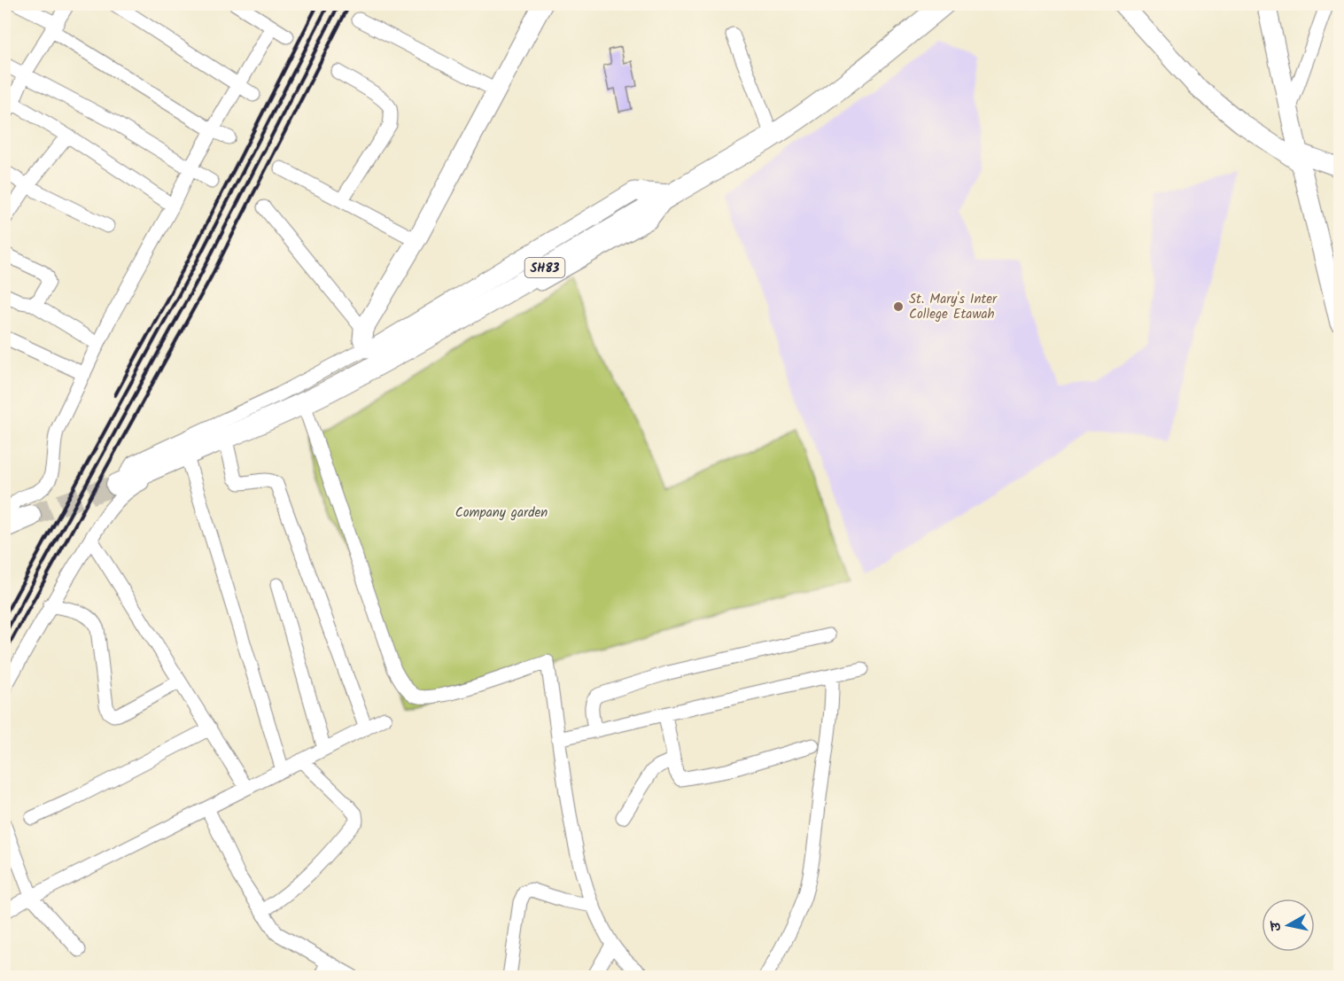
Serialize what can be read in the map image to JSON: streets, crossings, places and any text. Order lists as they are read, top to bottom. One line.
{"streets":{"main road":["SH83"]},"parks":["Company garden"],"places":["St. Mary's Inter College Etawah"],"north":"left"}
